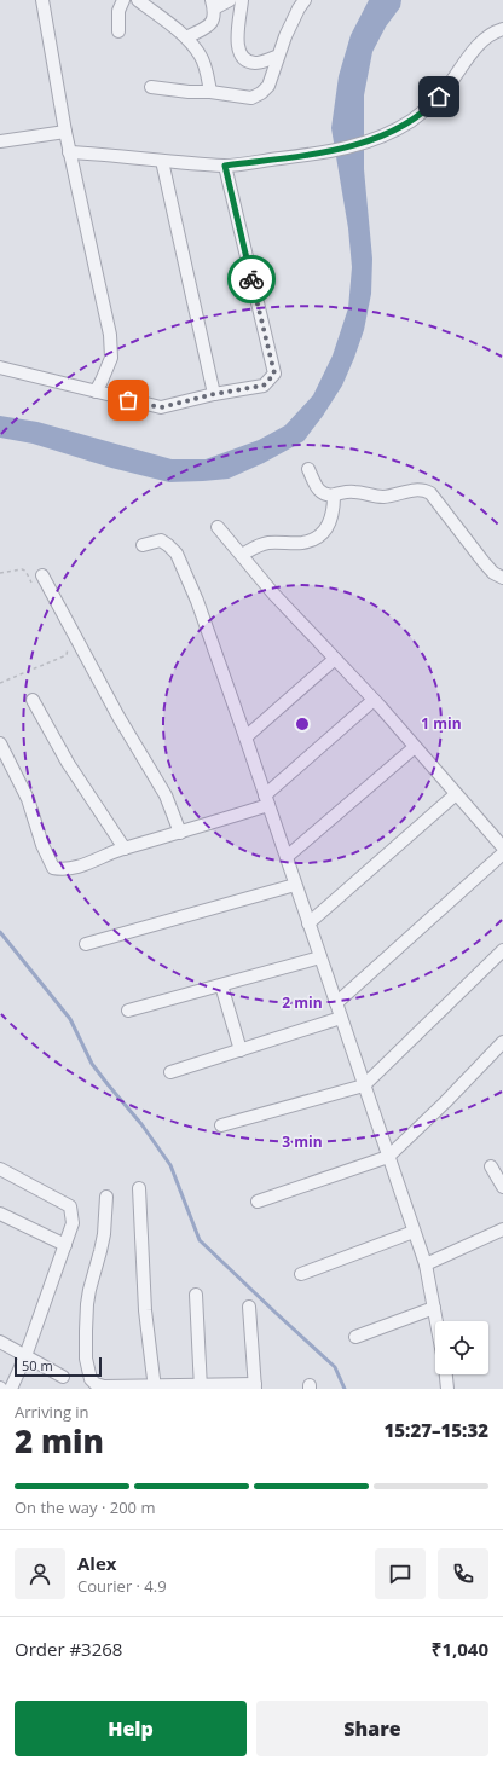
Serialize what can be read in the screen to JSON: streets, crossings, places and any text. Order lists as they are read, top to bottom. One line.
{"scale_bar":"50 m","page":{"scale":"50 m","heading":["2 min","Arriving in","15:27–15:32"],"panel":["Alex","Courier · 4.9","Order #3268","₹1,040"],"bar":"On the way · 200 m","buttons":["Help","Share"]},"rings":["1 min","2 min","3 min"]}
